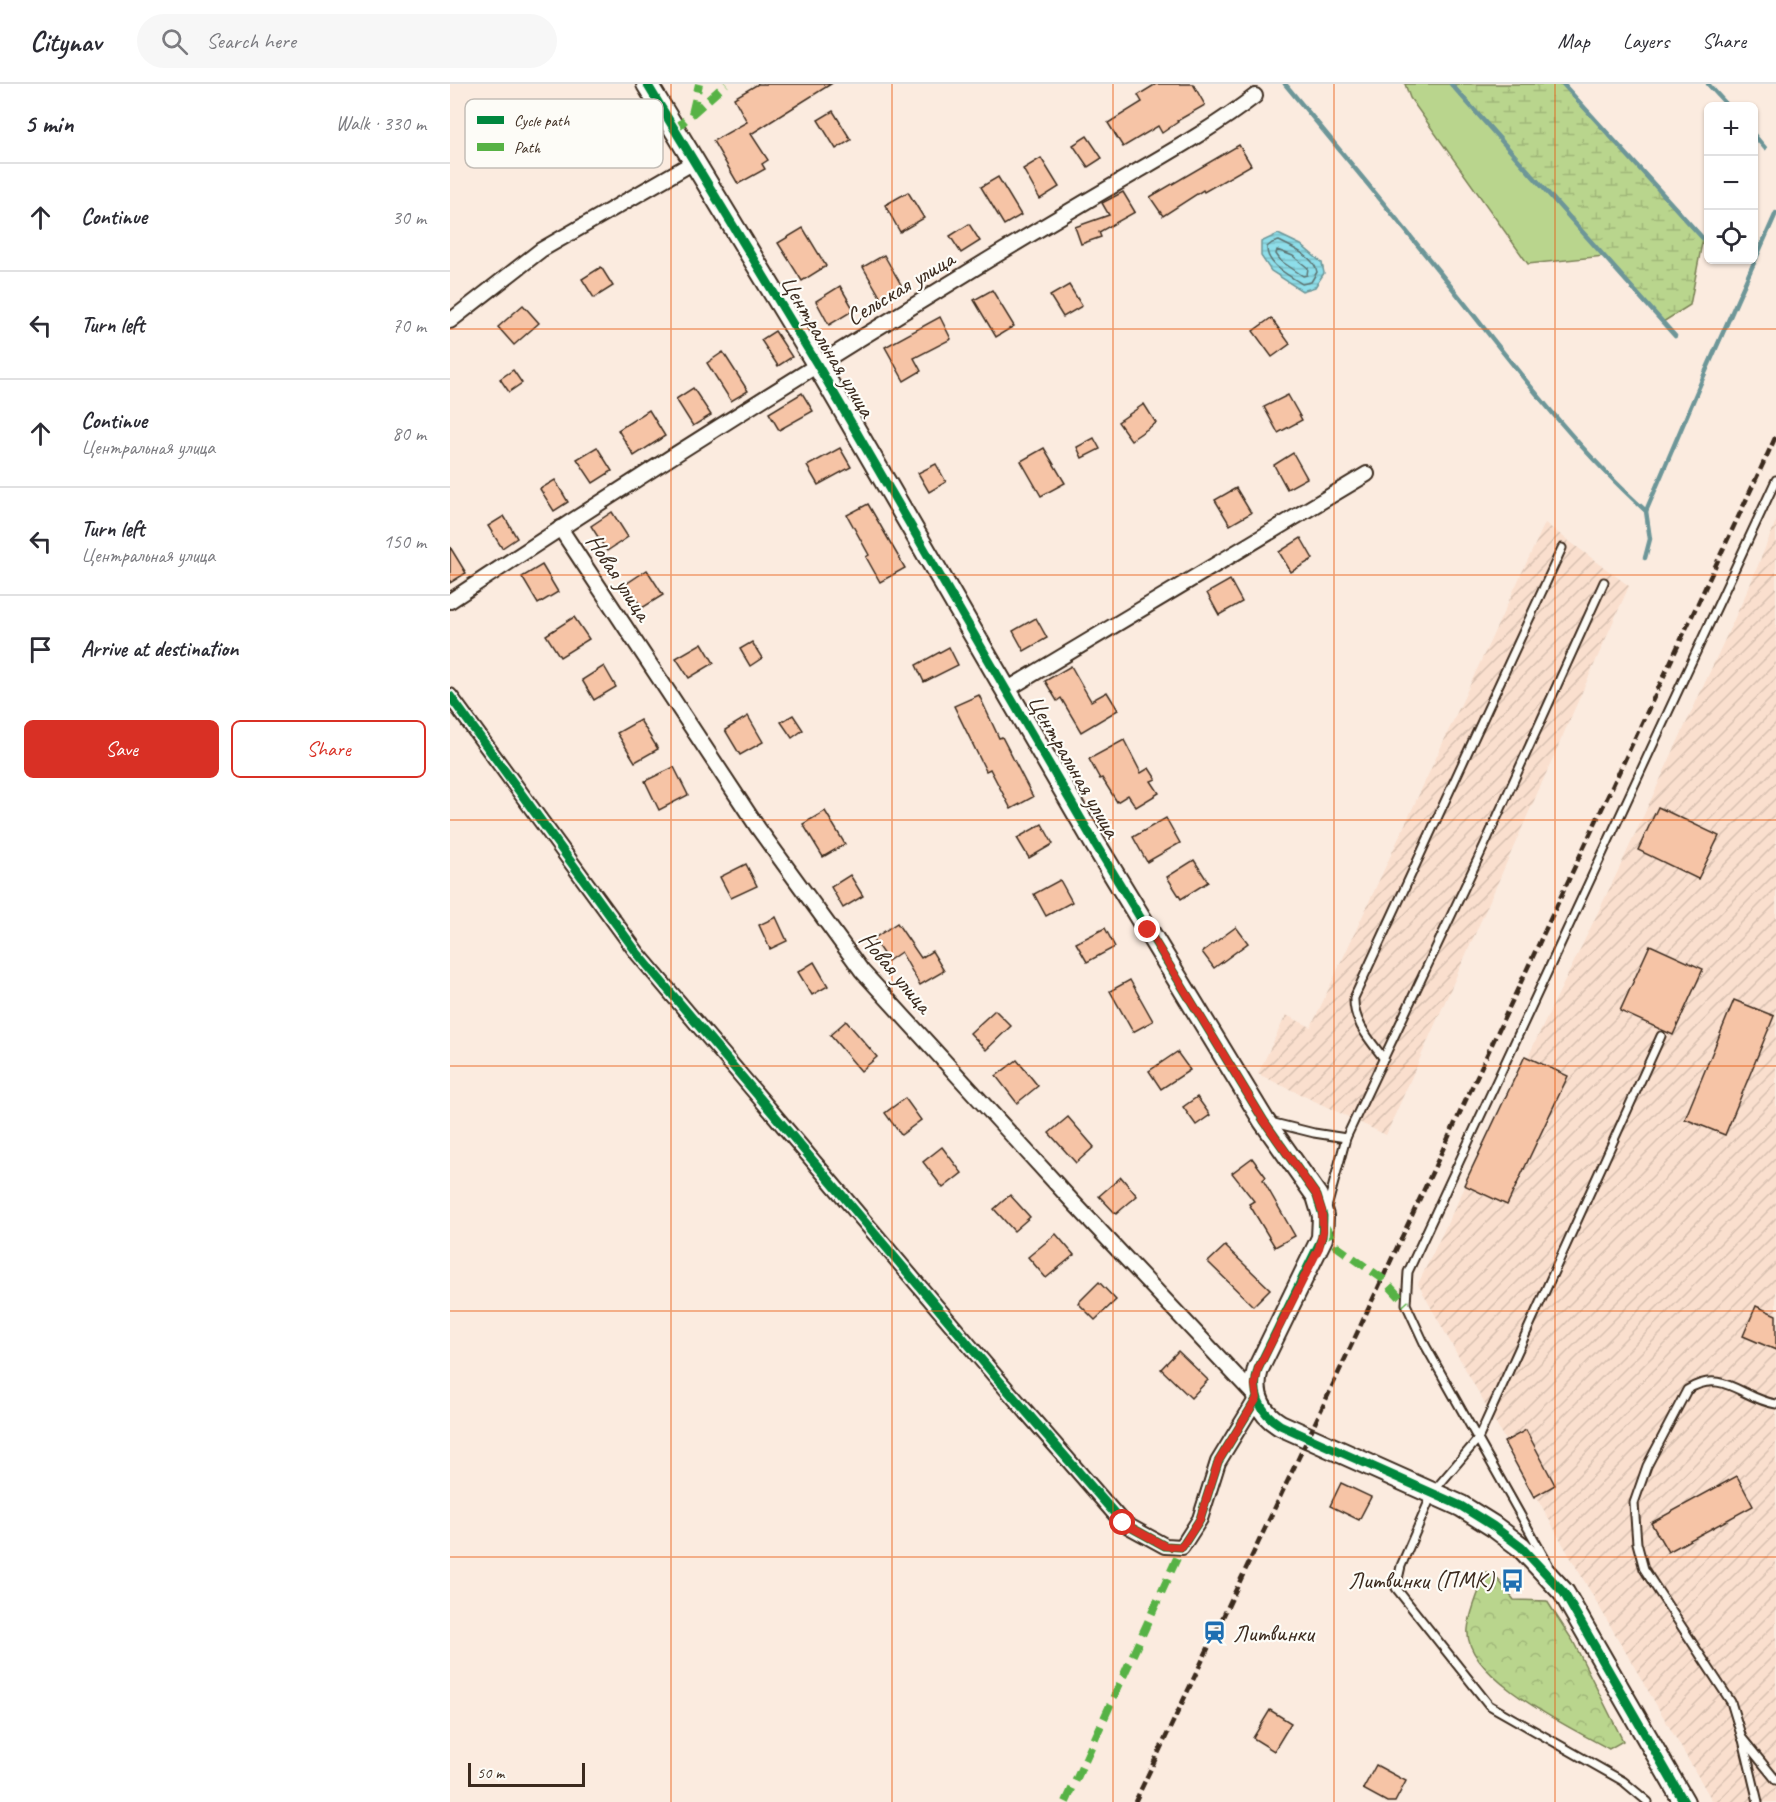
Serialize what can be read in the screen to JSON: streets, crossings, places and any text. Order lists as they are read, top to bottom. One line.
{"streets":{"street":["Сельская улица","Центральная улица","Новая улица"]},"crossings":[["Сельская улица","Центральная улица"],["Сельская улица","Новая улица"],["Центральная улица","Новая улица"]],"places":{"bus stop":["Литвинки (ПМК)"],"station":["Литвинки"]},"legend":["Cycle path","Path"],"scale_bar":"50 m","page":{"header":"Citynav","search":"Search here","nav":["Map","Layers","Share"],"heading":["5 min","Walk · 330 m"],"map_buttons":["+","−"],"list":[["Continue","30 m"],["Turn left","70 m"],["Continue","Центральная улица","80 m"],["Turn left","Центральная улица","150 m"],"Arrive at destination"],"buttons":["Save","Share"],"scale":"50 m"}}
